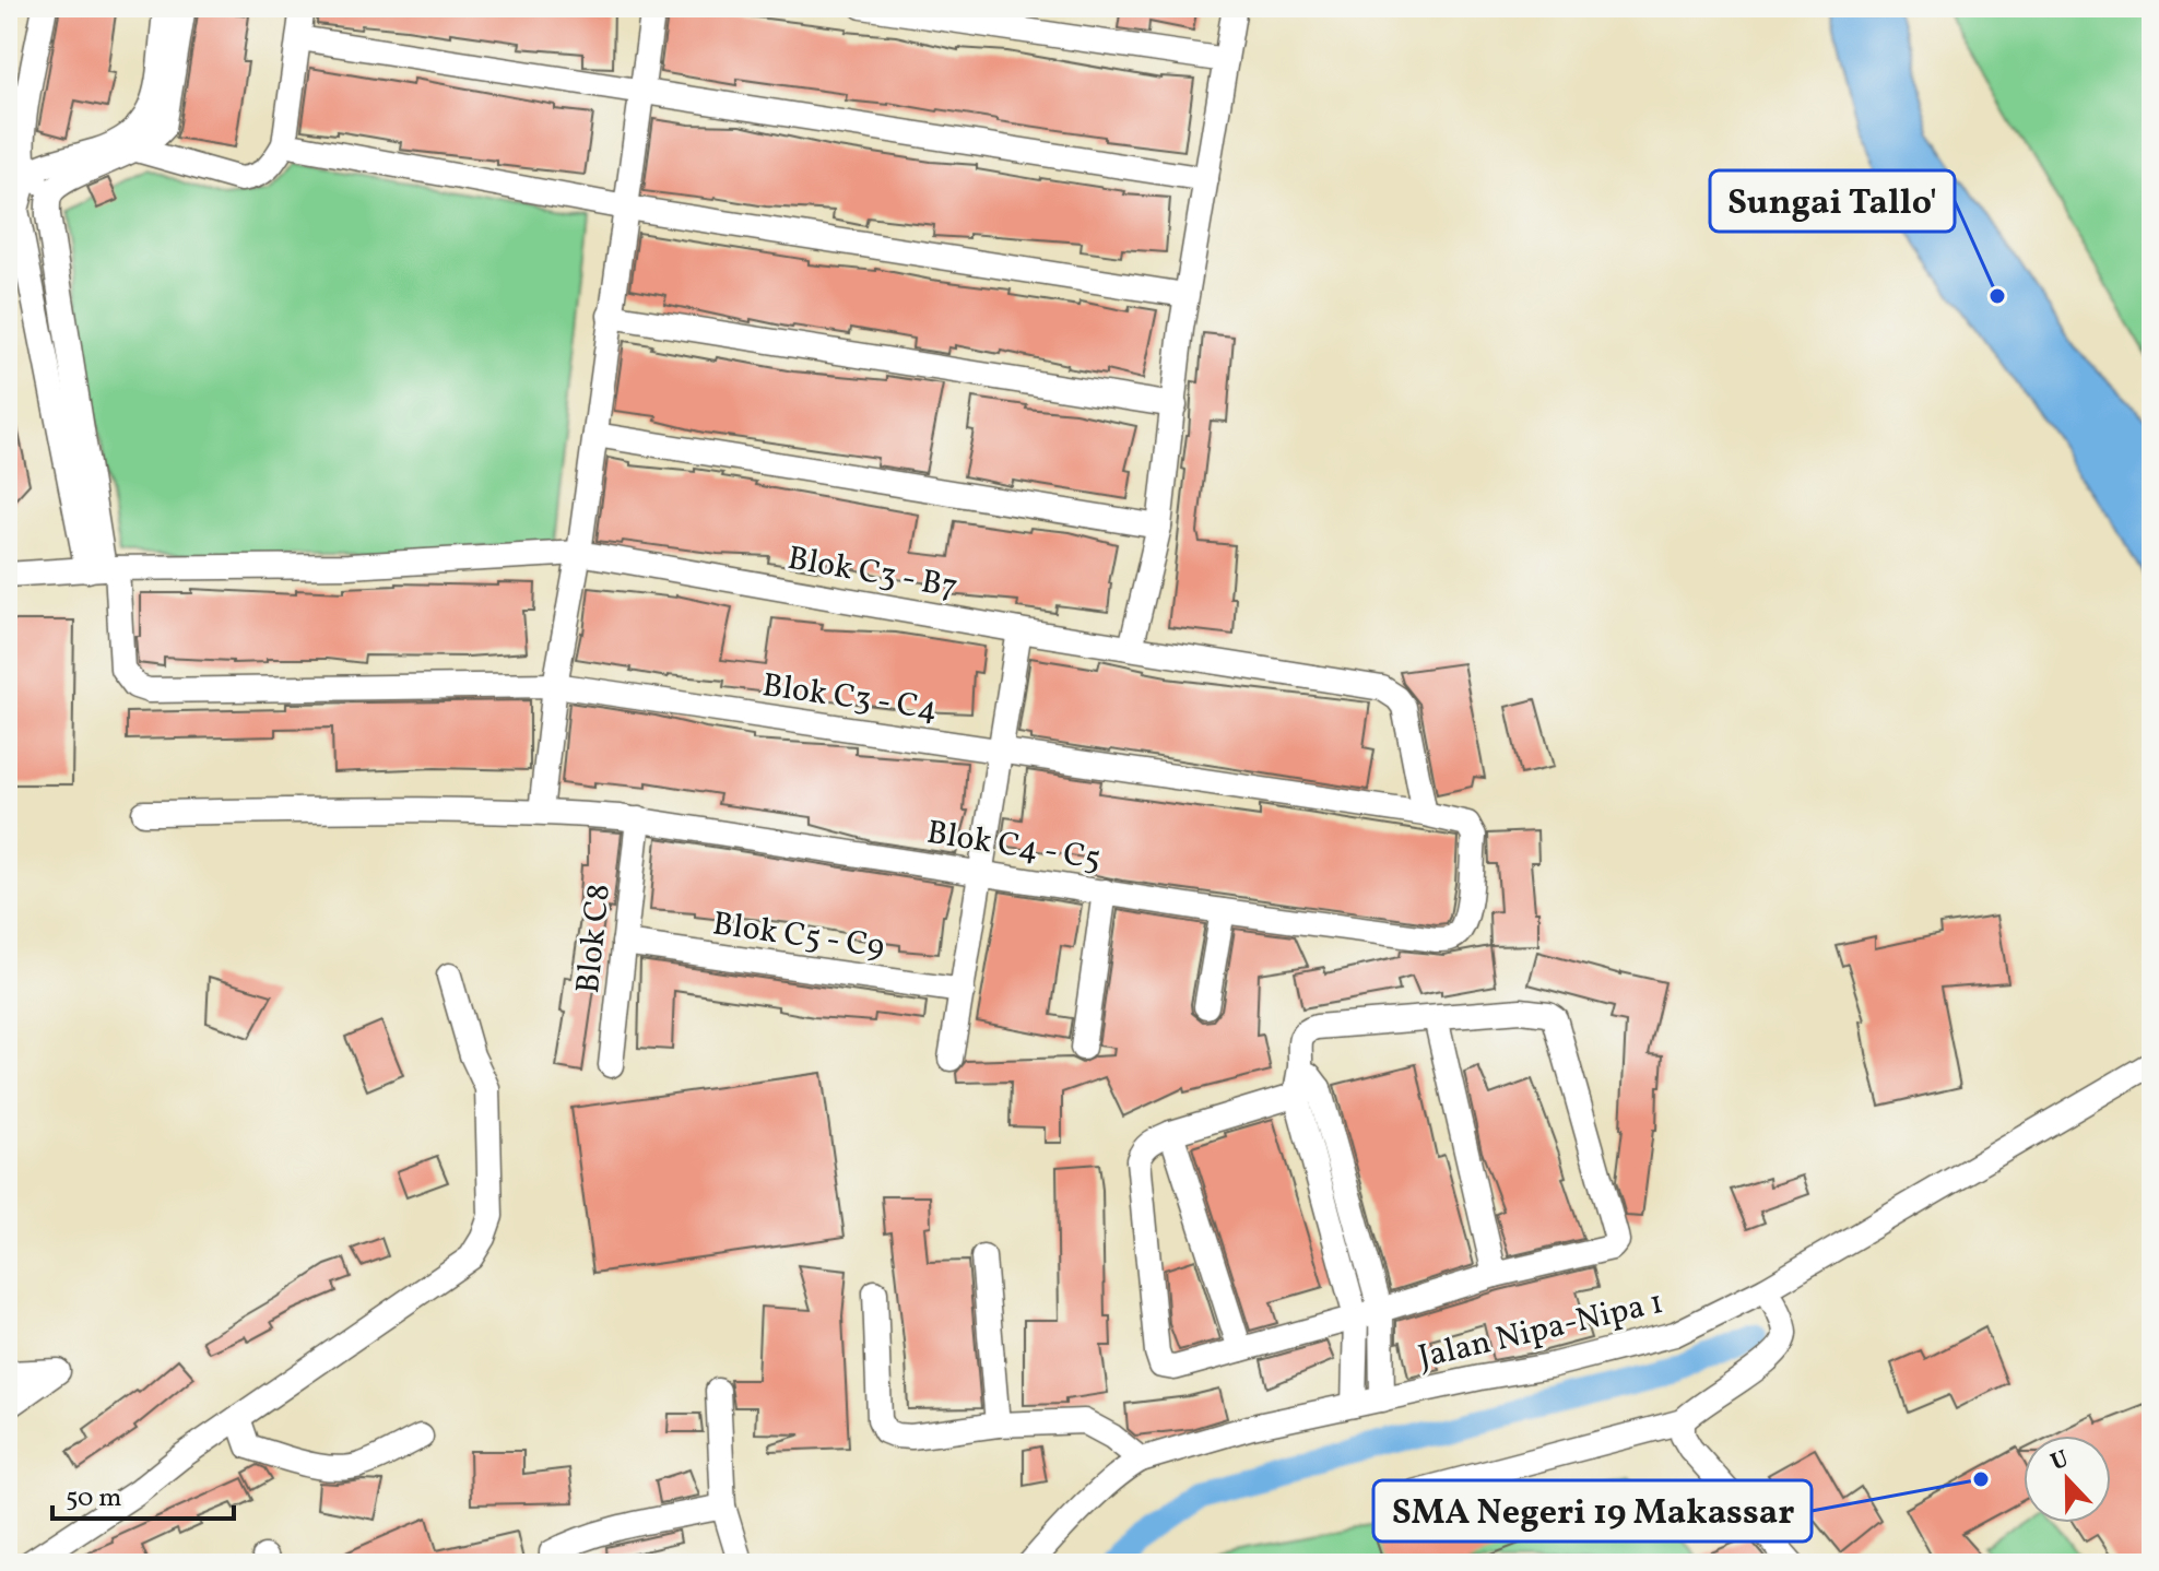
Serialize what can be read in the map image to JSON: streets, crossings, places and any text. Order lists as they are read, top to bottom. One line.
{"streets":{"street":["Blok C3 - B7","Blok C3 - C4","Blok C4 - C5","Blok C5 - C9","Blok C8","Jalan Nipa-Nipa 1"]},"crossings":[["Blok C3 - B7","Blok C3 - C4"],["Blok C3 - C4","Blok C4 - C5"],["Blok C4 - C5","Blok C8"],["Blok C5 - C9","Blok C8"]],"places":["Sungai Tallo'","SMA Negeri 19 Makassar"],"scale_bar":"50 m","north":"top"}
